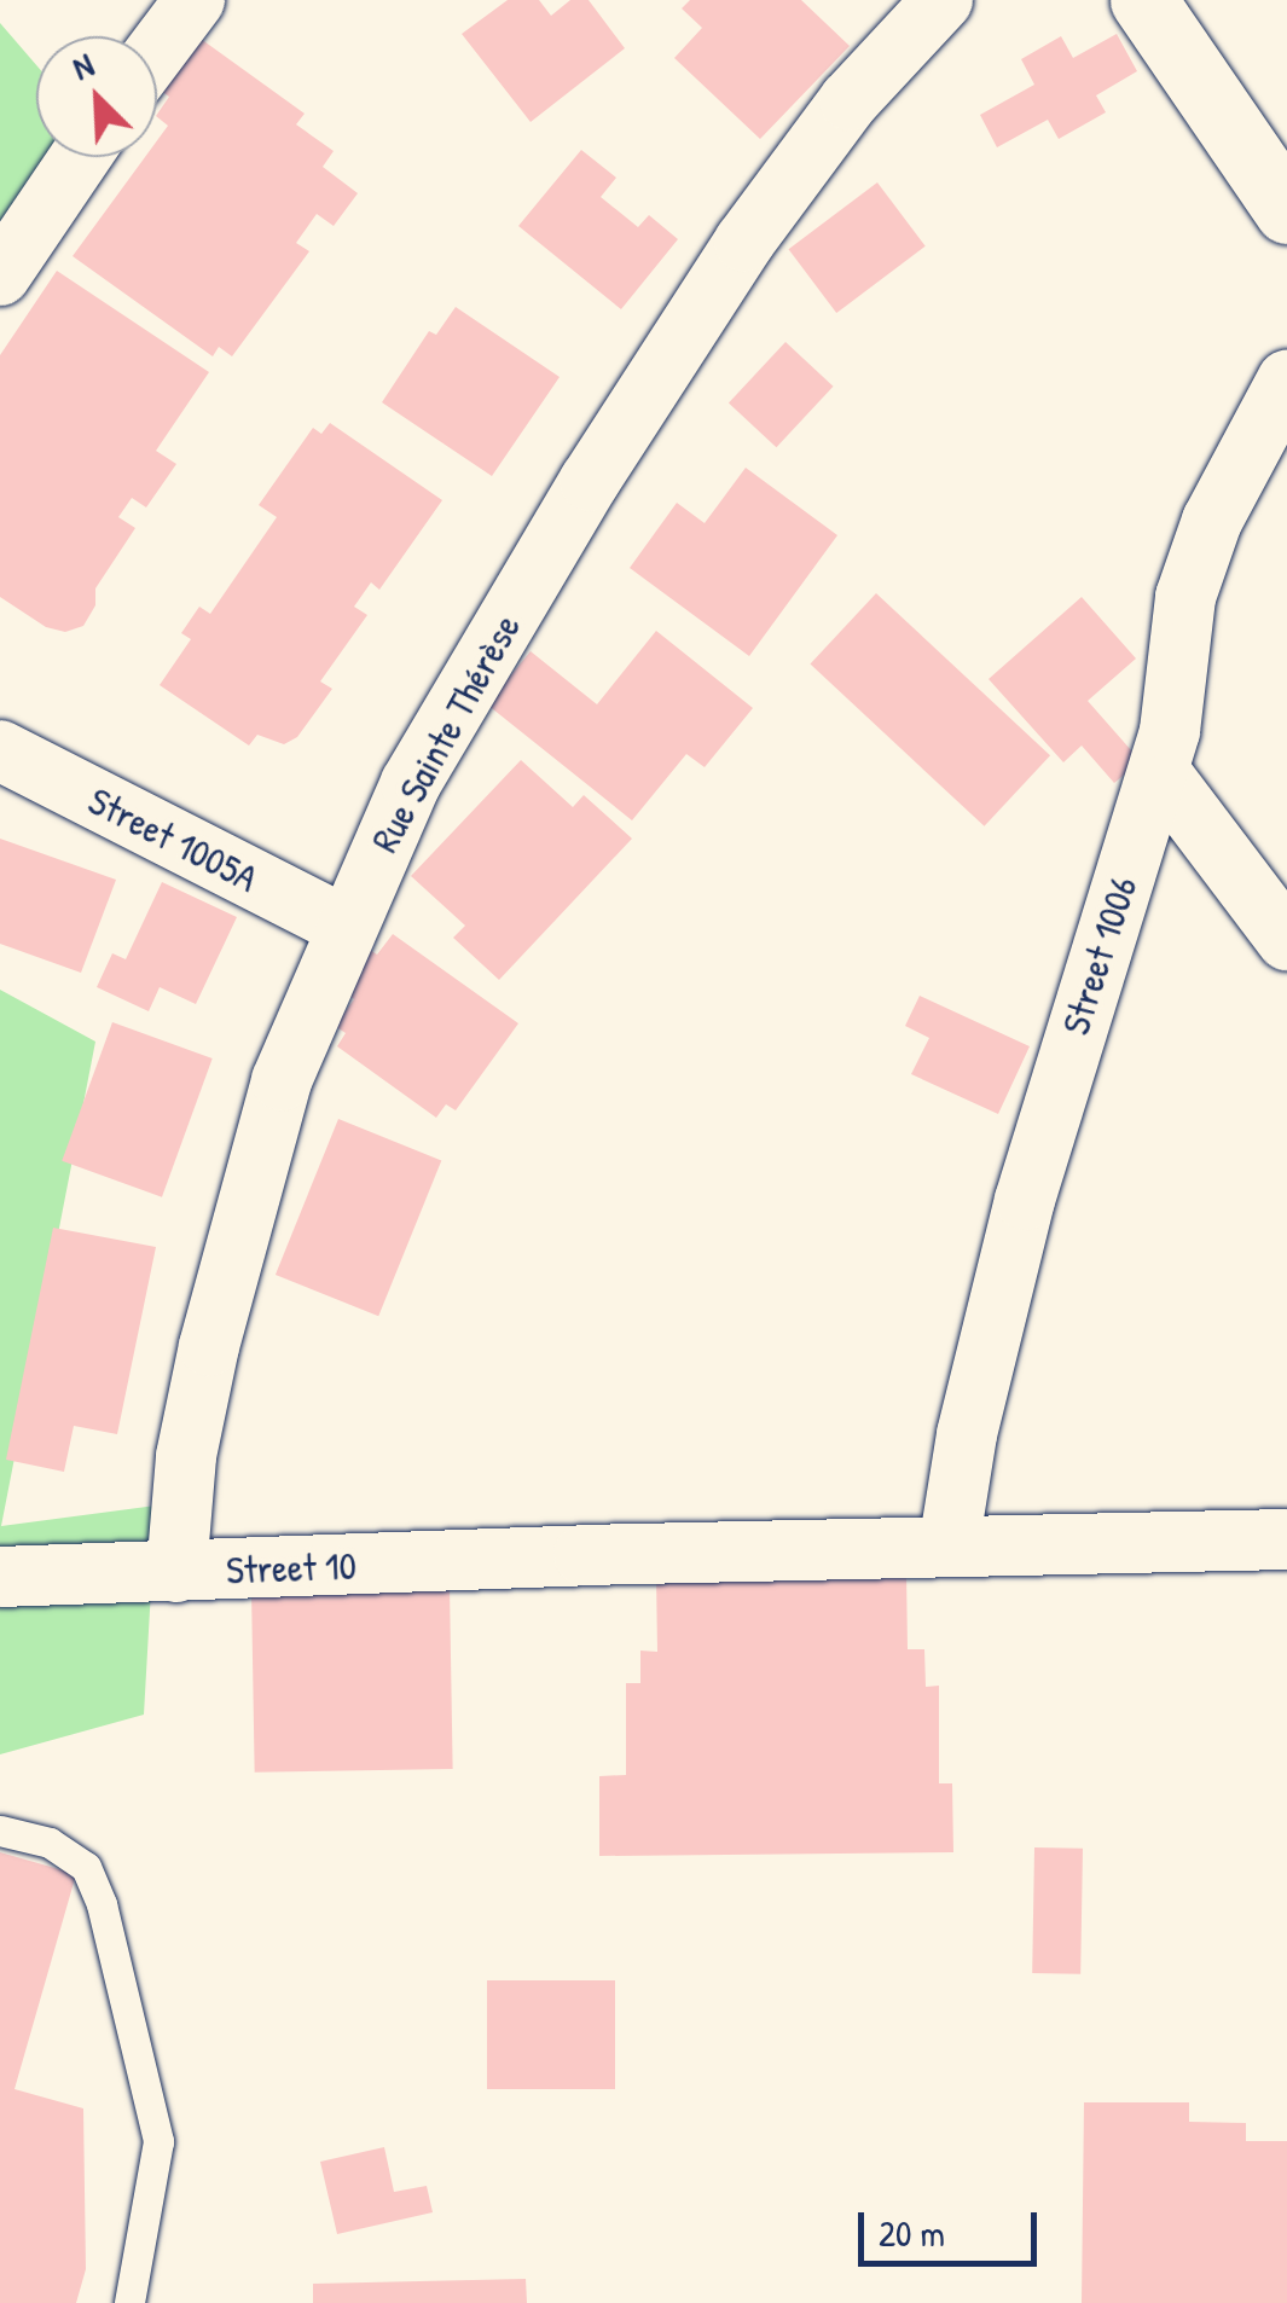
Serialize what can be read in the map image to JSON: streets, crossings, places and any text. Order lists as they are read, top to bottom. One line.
{"streets":{"street":["Rue Sainte Thérèse","Street 1005A","Street 1006","Street 10"]},"crossings":[["Rue Sainte Thérèse","Street 1005A"],["Rue Sainte Thérèse","Street 10"],["Street 1006","Street 10"]],"scale_bar":"20 m","north":"top left"}
